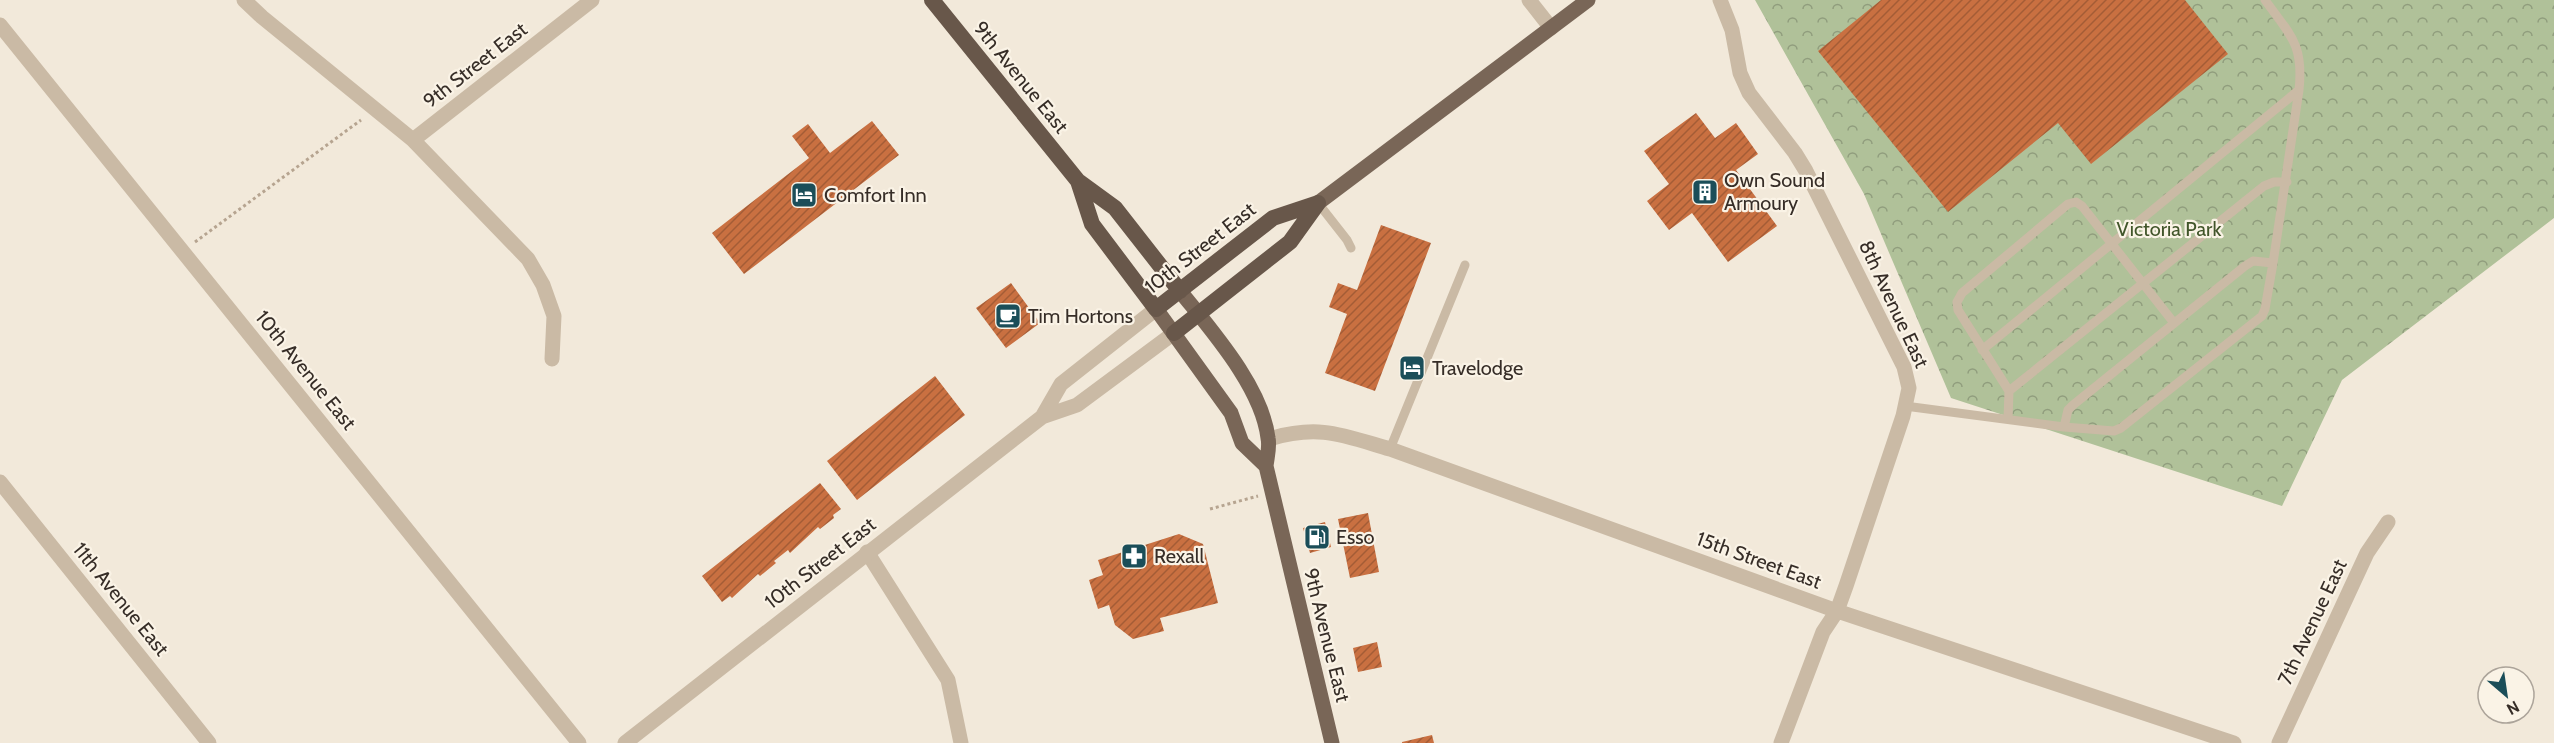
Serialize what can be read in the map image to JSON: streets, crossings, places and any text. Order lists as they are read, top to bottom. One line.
{"streets":{"highway":["9th Avenue East","10th Street East"],"street":["9th Street East","8th Avenue East","10th Avenue East","15th Street East","11th Avenue East","7th Avenue East"]},"crossings":[["9th Avenue East","10th Street East"],["9th Avenue East","15th Street East"],["8th Avenue East","15th Street East"]],"parks":["Victoria Park"],"places":{"building":["Own Sound Armoury"],"hotel":["Comfort Inn","Travelodge"],"cafe":["Tim Hortons"],"fuel station":["Esso"],"pharmacy":["Rexall"]},"north":"bottom right"}
